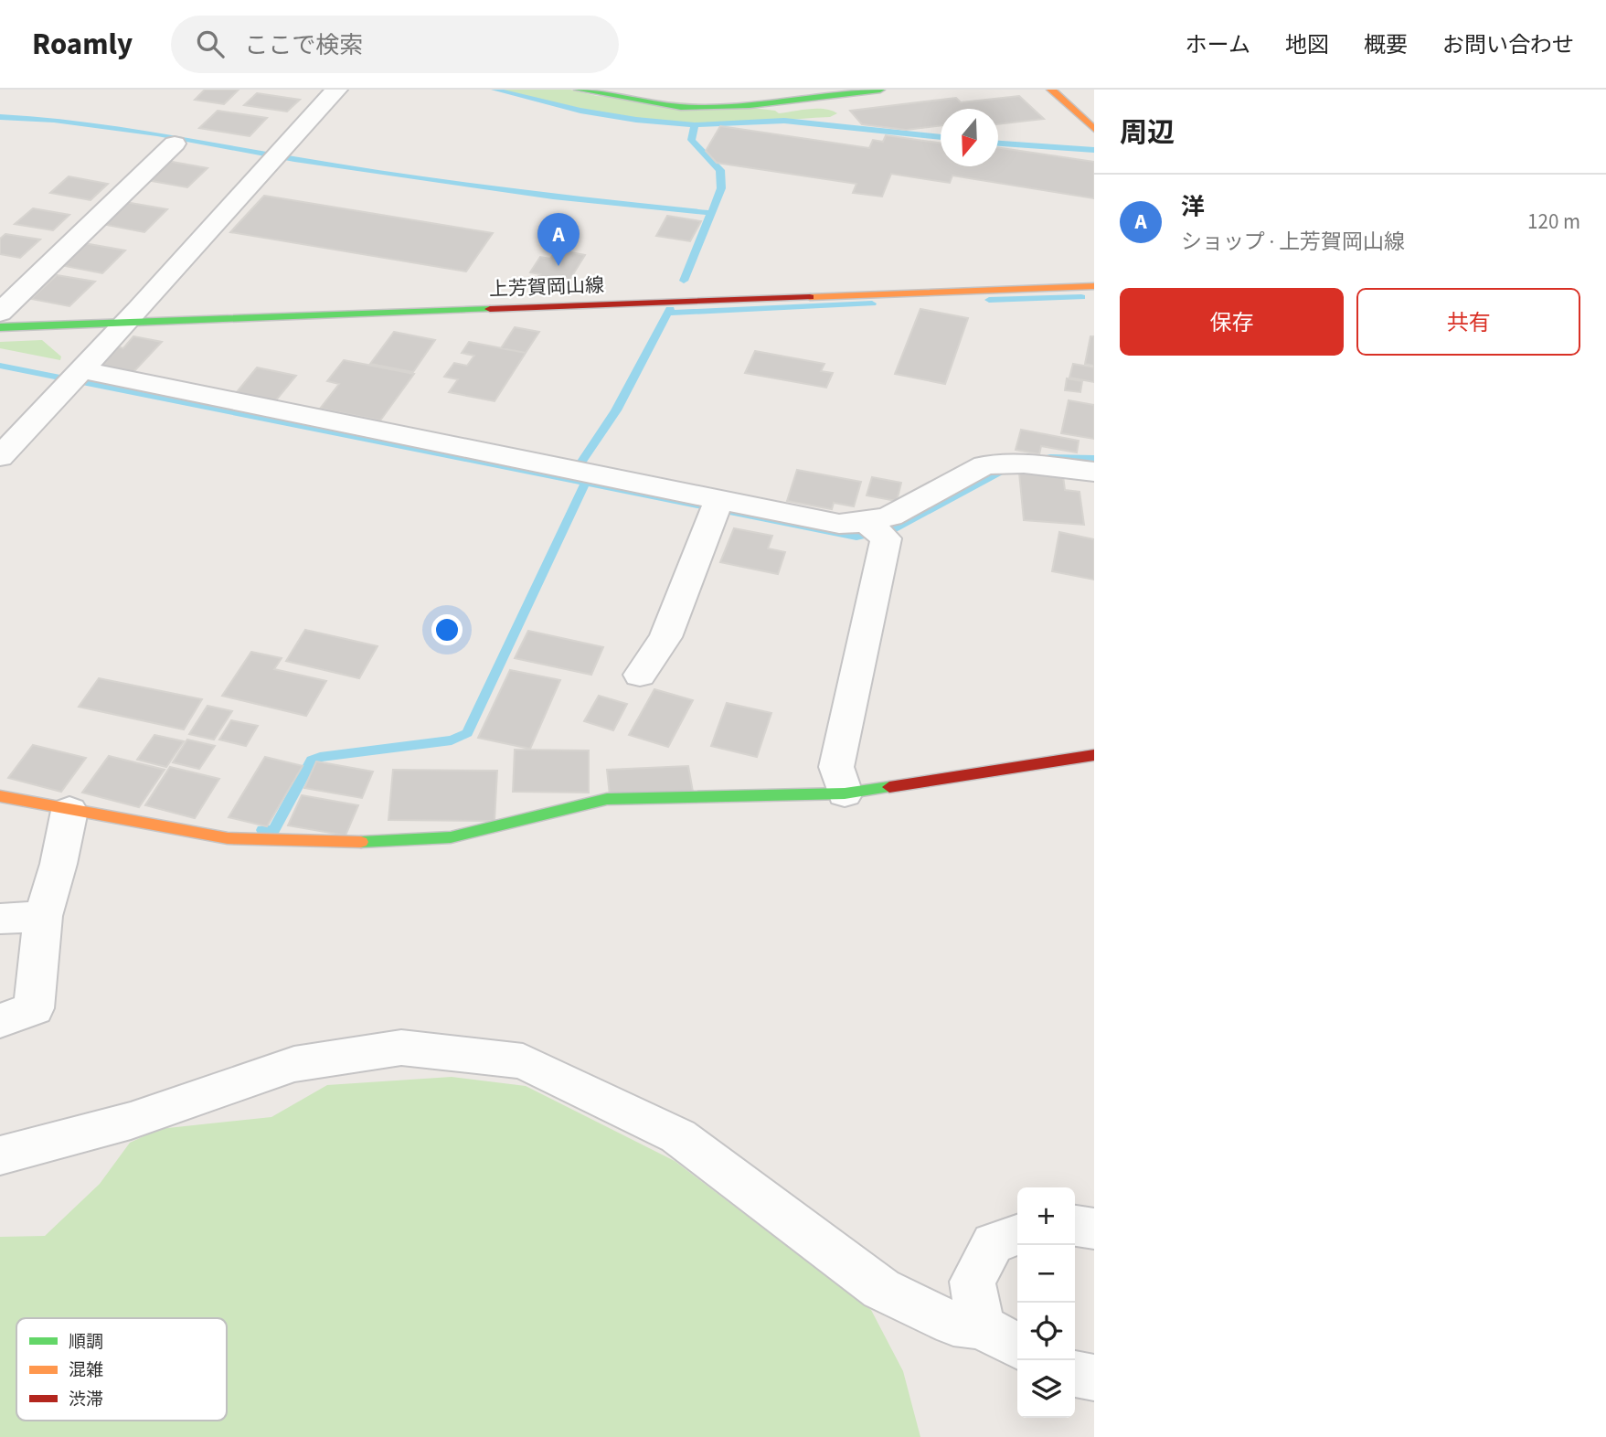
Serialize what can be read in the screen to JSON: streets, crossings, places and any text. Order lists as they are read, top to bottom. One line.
{"streets":{"main road":["上芳賀岡山線"]},"legend":["順調","混雑","渋滞"],"north":"bottom","page":{"header":"Roamly","search":"ここで検索","nav":["ホーム","地図","概要","お問い合わせ"],"heading":"周辺","list":[{"mark":"A","name":"洋","note":"ショップ · 上芳賀岡山線","value":"120 m"}],"pins":"A","buttons":["保存","共有"],"map_buttons":["+","−"]}}
